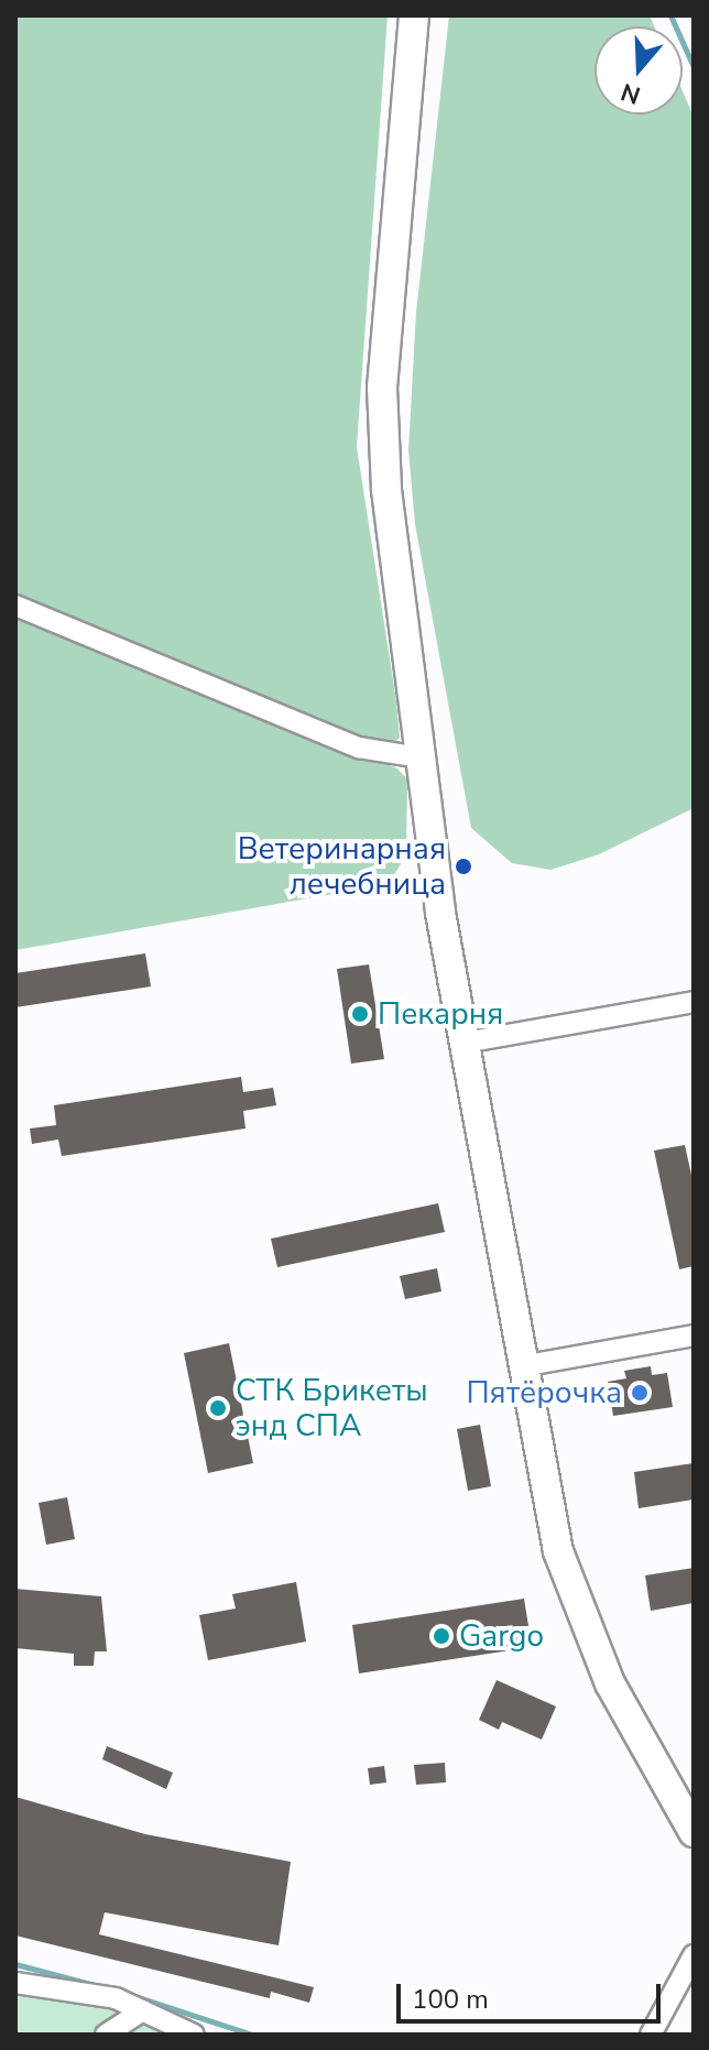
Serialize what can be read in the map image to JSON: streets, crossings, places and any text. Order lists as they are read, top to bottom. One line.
{"places":["Ветеринарная лечебница","Пекарня","Пятёрочка","СТК Брикеты энд СПА","Gargo"],"scale_bar":"100 m","north":"bottom"}
